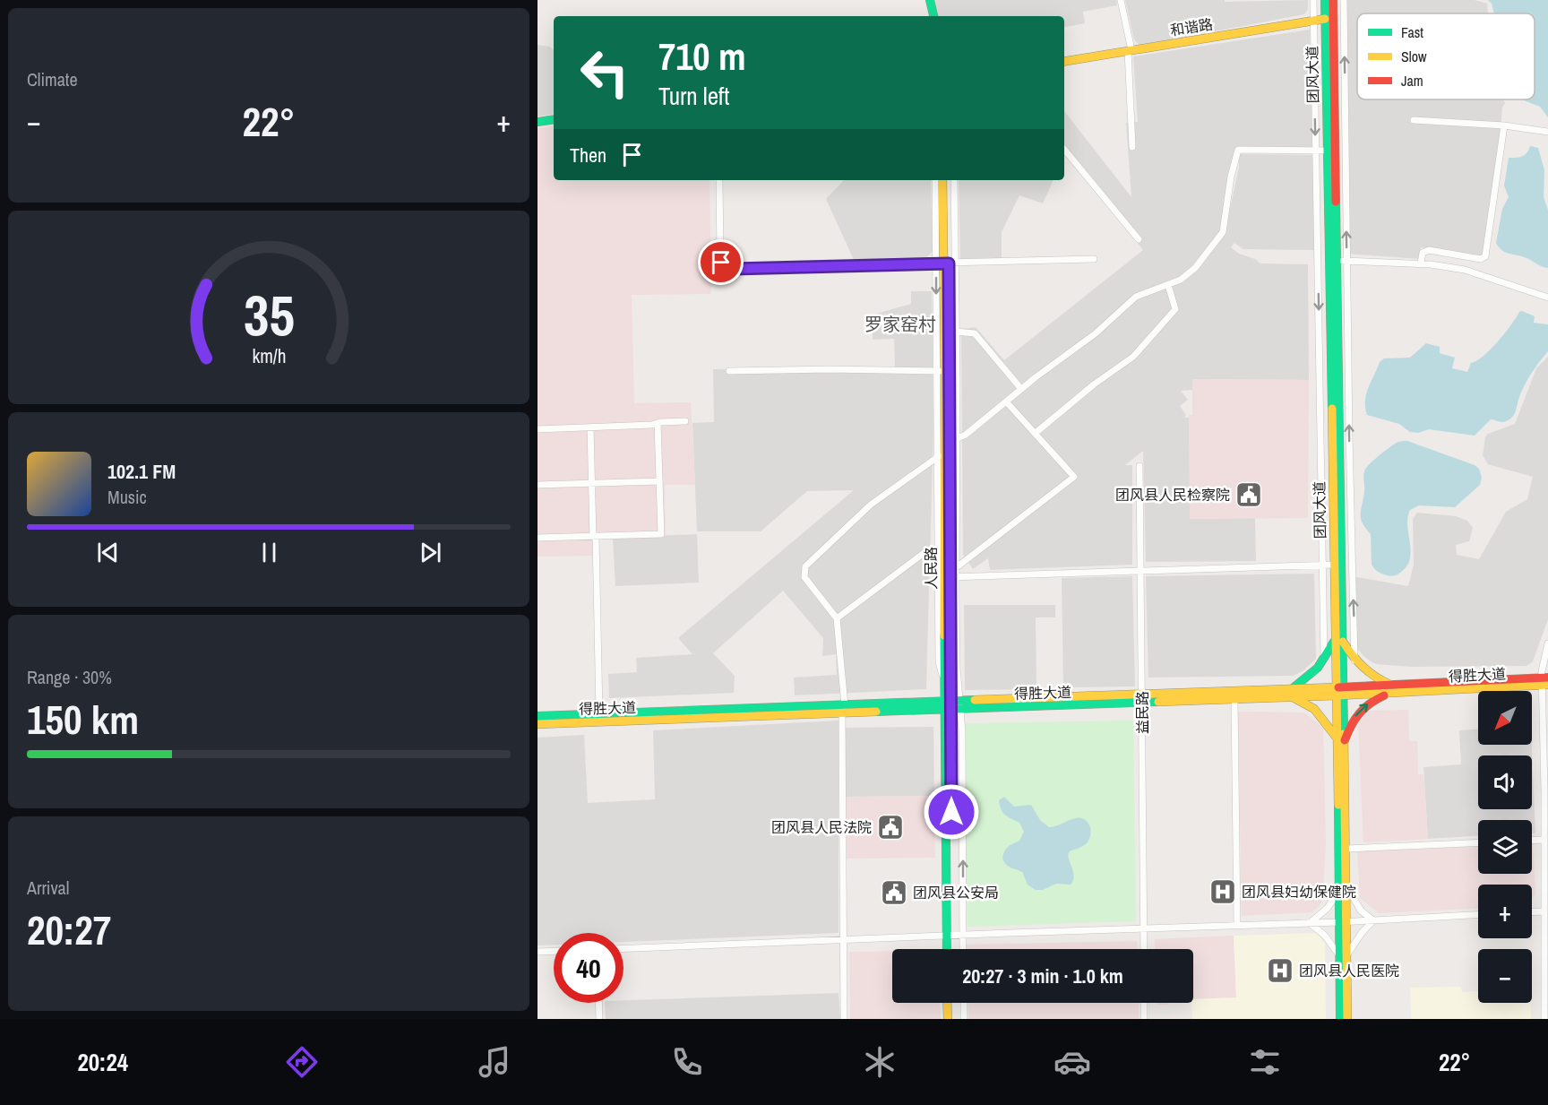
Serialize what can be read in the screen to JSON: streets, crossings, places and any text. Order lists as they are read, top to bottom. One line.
{"streets":{"main road":["和谐路","团风大道","人民路","得胜大道"],"street":["益民路"]},"crossings":[["和谐路","团风大道"],["团风大道","得胜大道"],["人民路","得胜大道"],["得胜大道","益民路"]],"districts":["罗家窑村"],"places":{"public building":["团风县人民检察院","团风县人民法院","团风县公安局"],"hospital":["团风县妇幼保健院","团风县人民医院"]},"legend":["Fast","Slow","Jam"],"north":"bottom left","page":{"tile":["Climate",["Range · 30%","150 km"],["Arrival","20:27"]],"turn":["710 m","Turn left"],"heat":["−","22°","+"],"then":"Then","song":["102.1 FM","Music"],"map_buttons":["+","−"],"limit":"40","trip":"20:27 · 3 min · 1.0 km","tabs":["20:24","22°"],"gauge":["35","km/h"]}}
